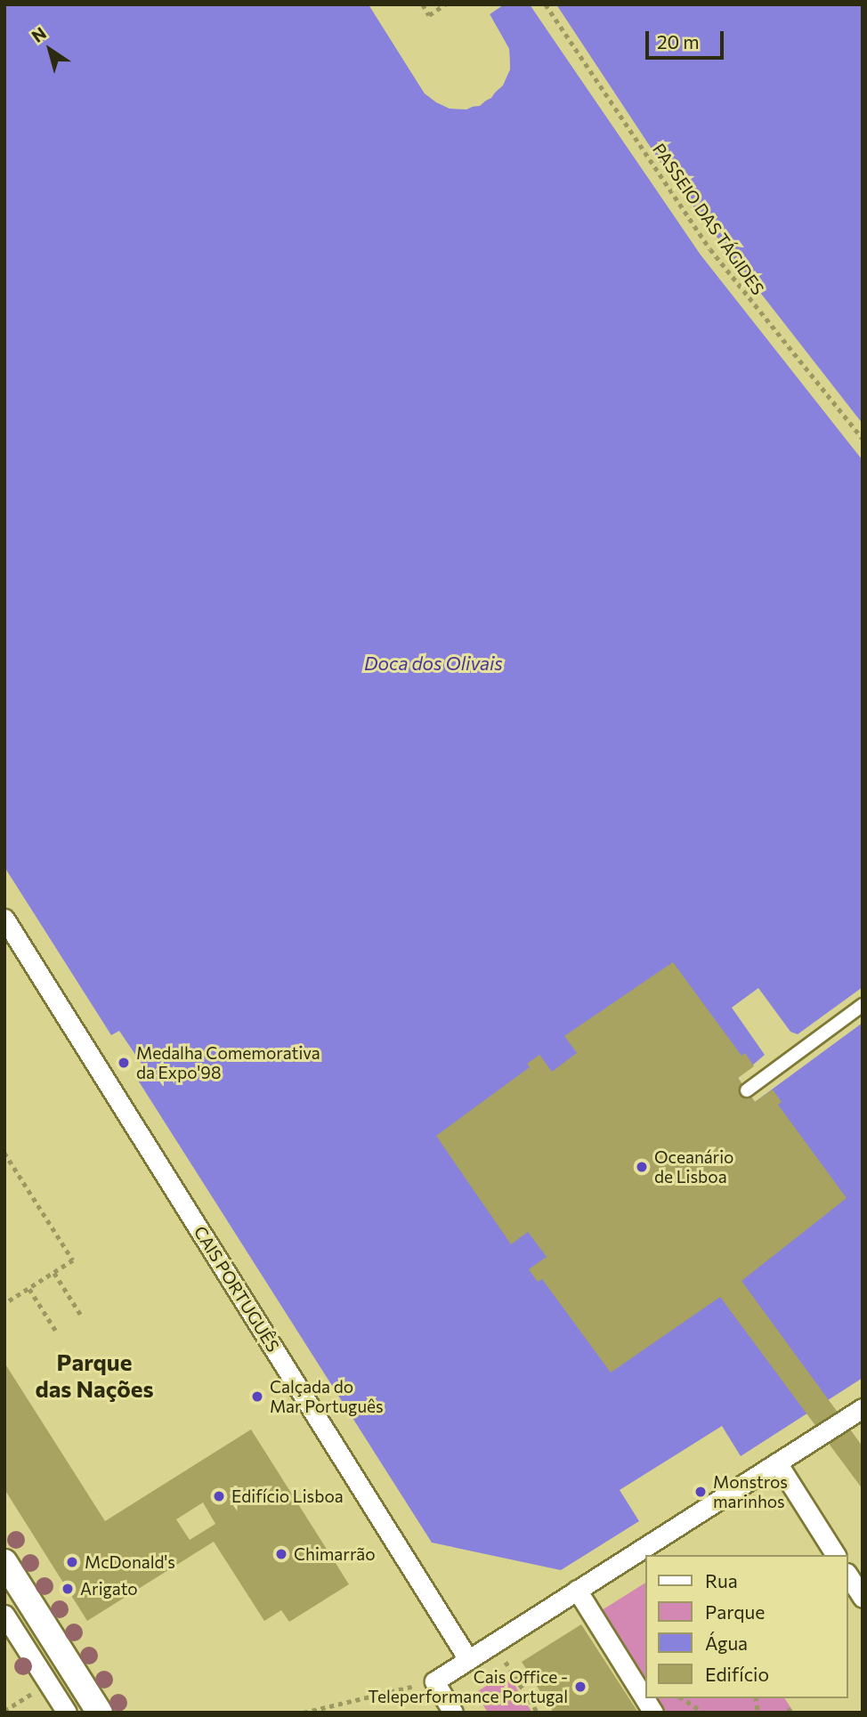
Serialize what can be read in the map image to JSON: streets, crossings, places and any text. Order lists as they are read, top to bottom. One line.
{"streets":{"street":["CAIS PORTUGUÊS"],"path":["PASSEIO DAS TÁGIDES"]},"districts":["Parque das Nações"],"water":["Doca dos Olivais"],"places":["Medalha Comemorativa da Expo'98","Oceanário de Lisboa","Calçada do Mar Português","Monstros marinhos","Edifício Lisboa","Chimarrão","McDonald's","Arigato","Cais Office - Teleperformance Portugal"],"legend":["Rua","Parque","Água","Edifício"],"scale_bar":"20 m","north":"top left"}
